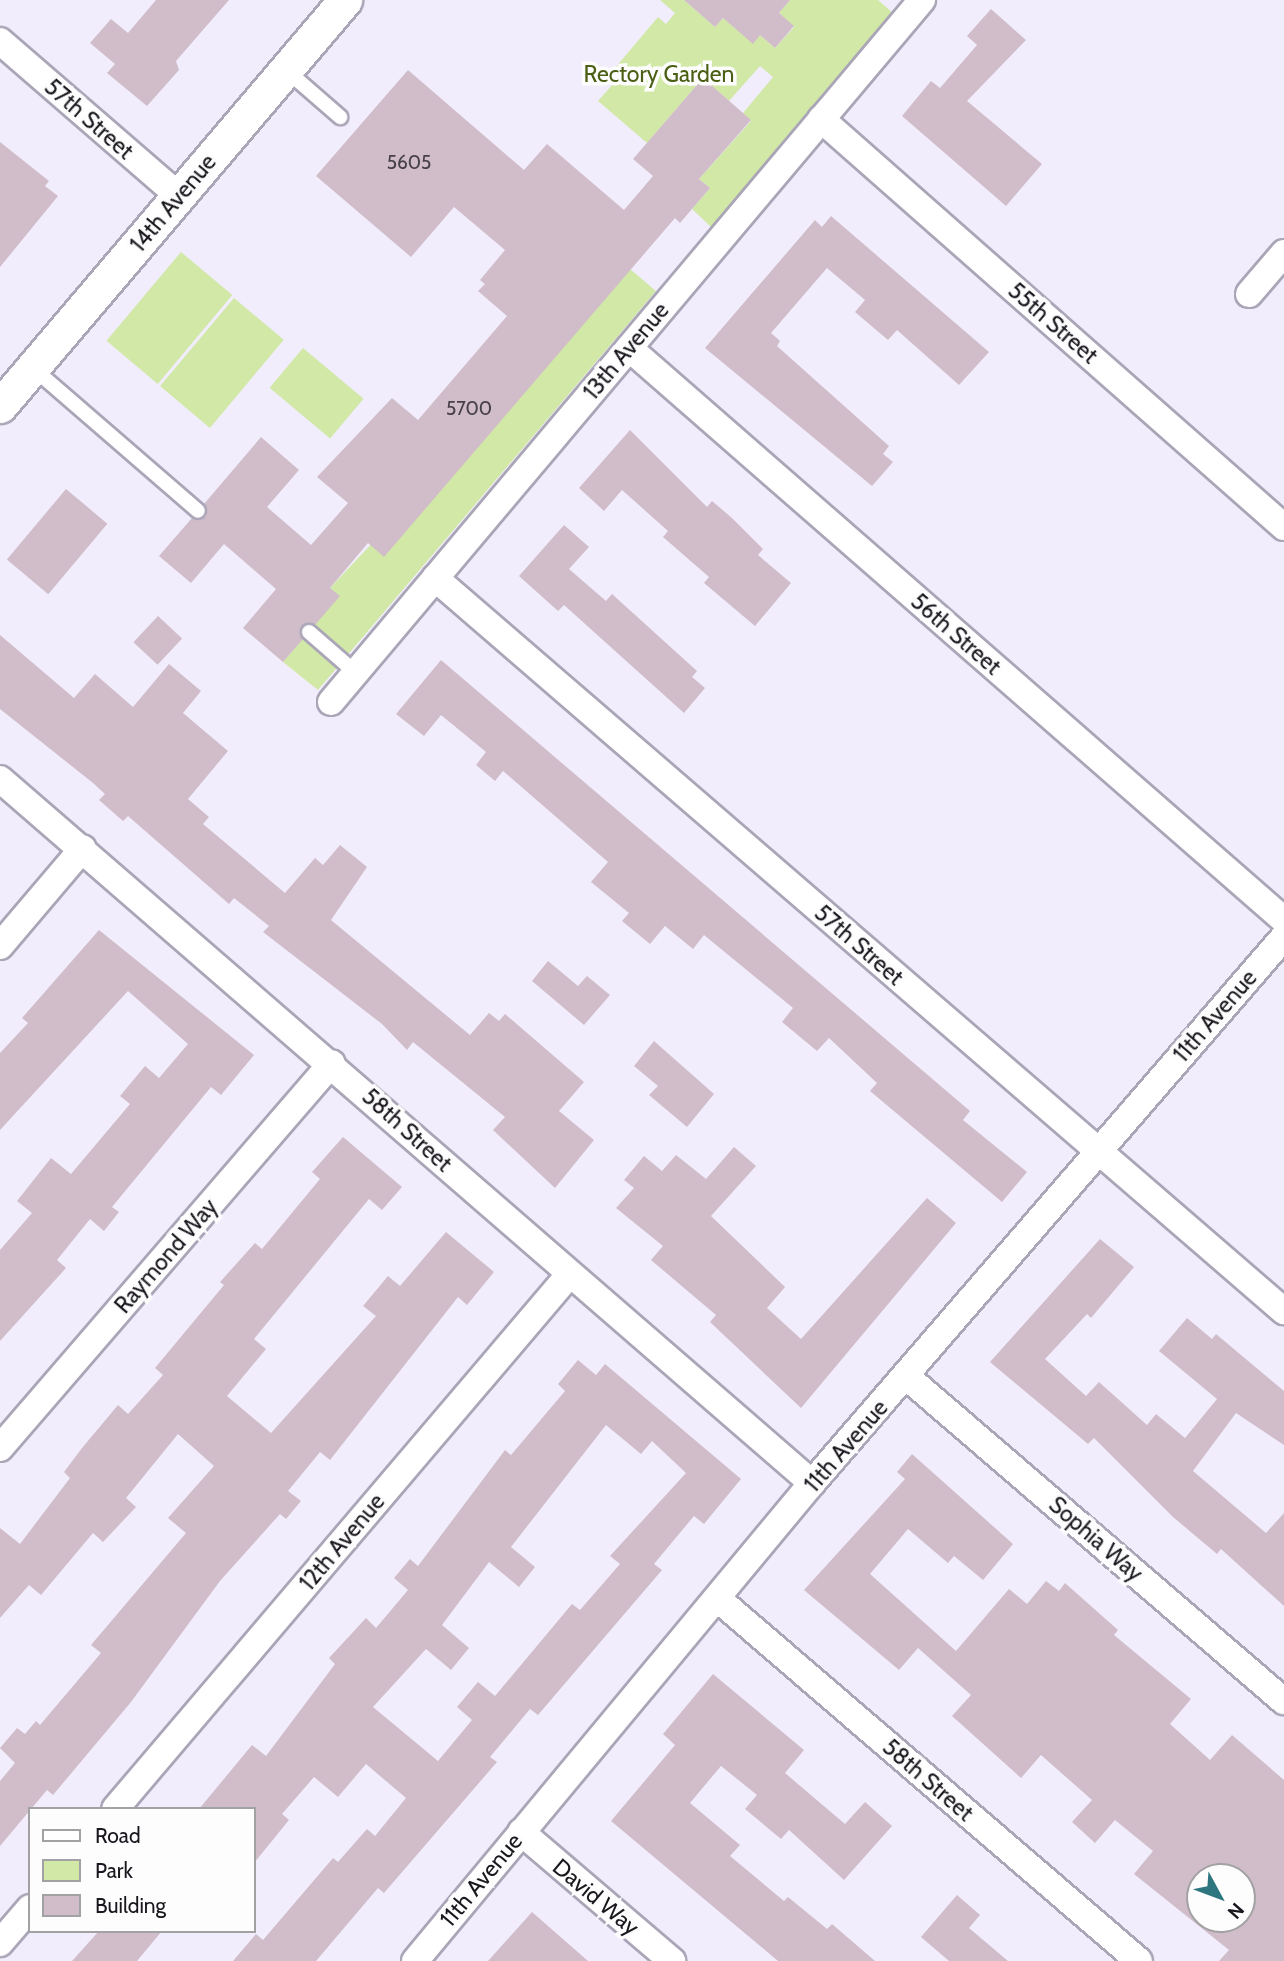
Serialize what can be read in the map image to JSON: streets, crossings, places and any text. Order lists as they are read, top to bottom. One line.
{"streets":{"street":["57th Street","14th Avenue","55th Street","13th Avenue","56th Street","11th Avenue","58th Street","Raymond Way","Sophia Way","12th Avenue","David Way"]},"crossings":[["57th Street","14th Avenue"],["57th Street","13th Avenue"],["57th Street","11th Avenue"],["55th Street","13th Avenue"],["13th Avenue","56th Street"],["11th Avenue","58th Street"],["11th Avenue","Sophia Way"],["11th Avenue","David Way"],["58th Street","Raymond Way"],["58th Street","12th Avenue"]],"parks":["Rectory Garden"],"house_numbers":["5605","5700"],"legend":["Road","Park","Building"],"north":"bottom right"}
